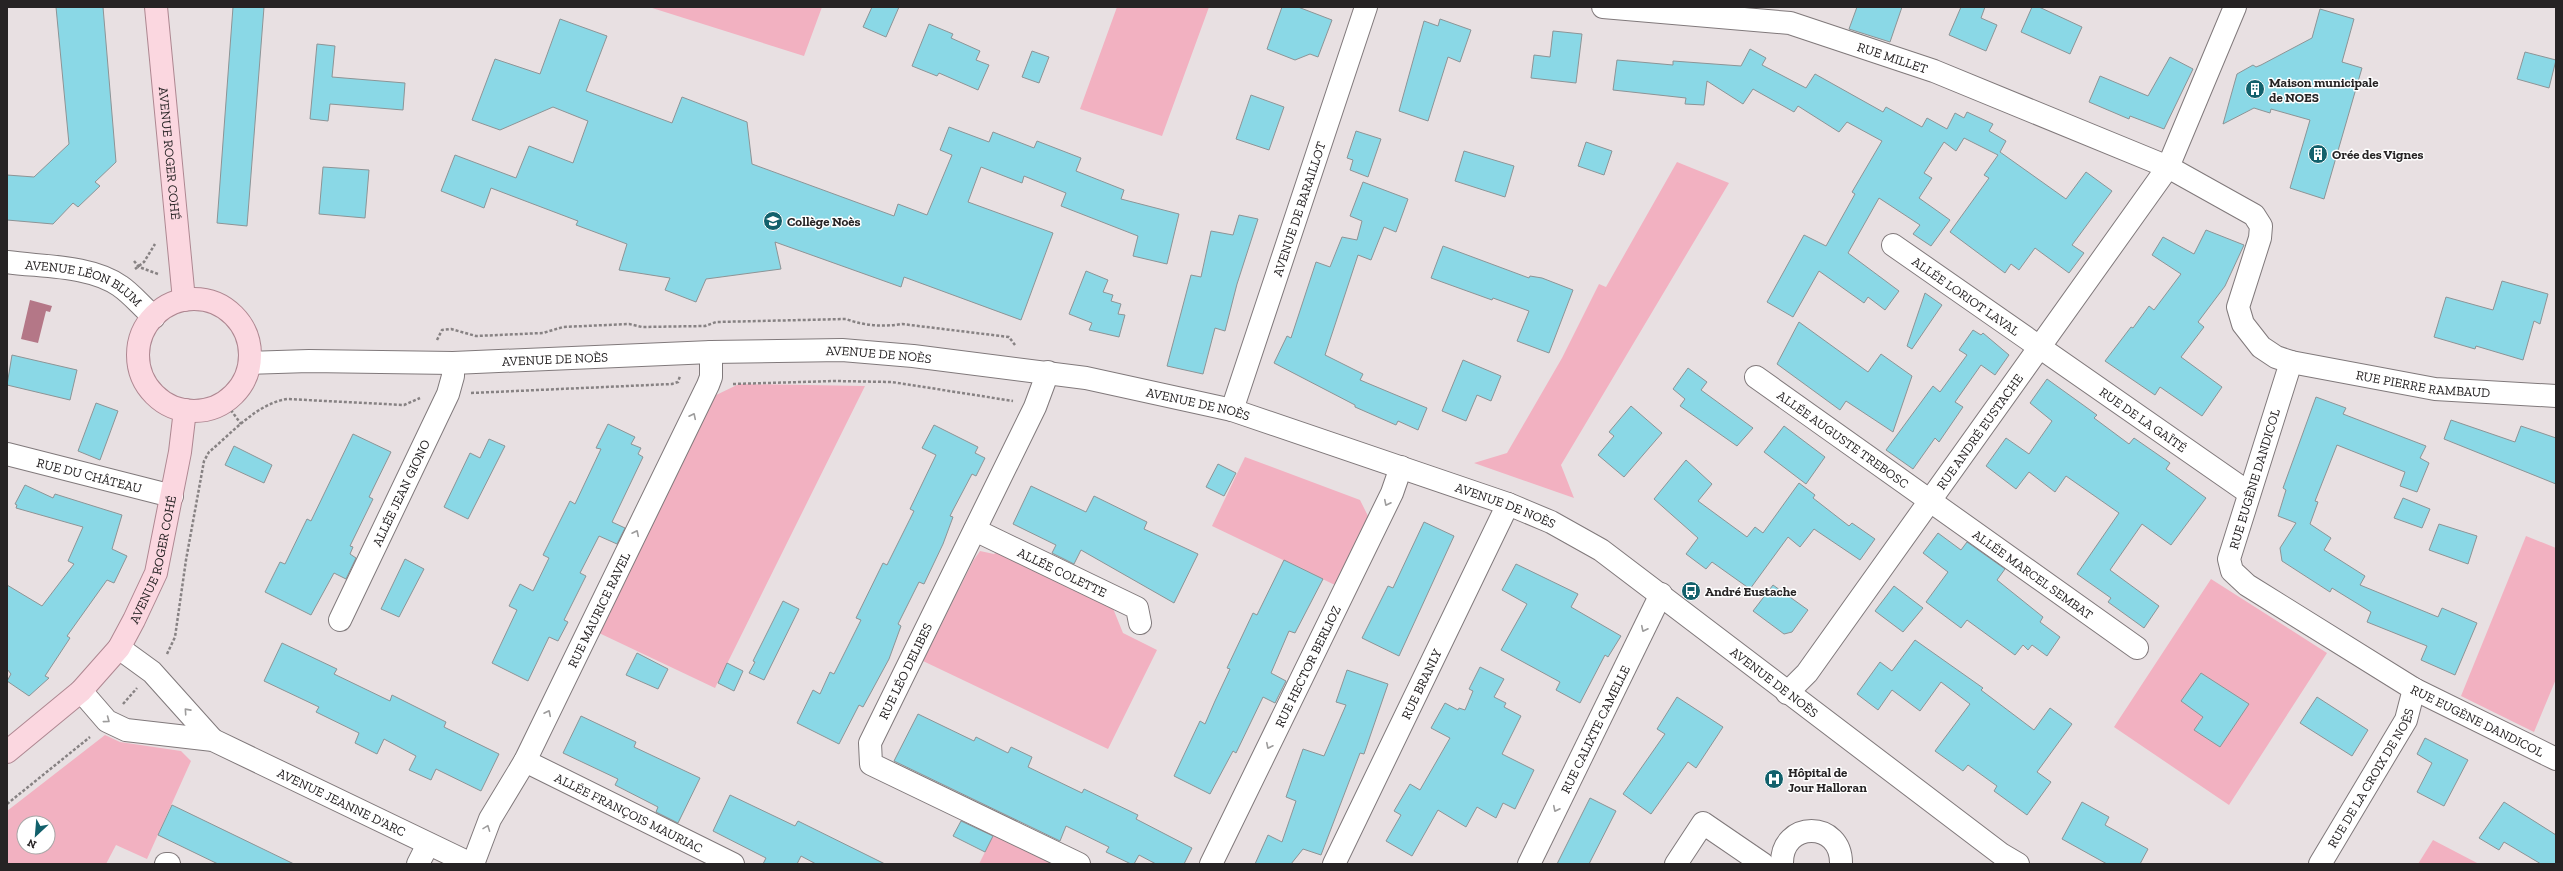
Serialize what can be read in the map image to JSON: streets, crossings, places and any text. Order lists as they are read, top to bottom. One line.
{"streets":{"main road":["AVENUE ROGER COHÉ"],"street":["RUE MILLET","AVENUE DE BARAILLOT","AVENUE LÉON BLUM","ALLÉE LORIOT LAVAL","AVENUE DE NOÈS","RUE PIERRE RAMBAUD","RUE DE LA GAÎTÉ","RUE ANDRÉ EUSTACHE","ALLÉE AUGUSTE TREBOSC","RUE DU CHÂTEAU","RUE EUGÈNE DANDICOL","ALLÉE JEAN GIONO","ALLÉE COLETTE","ALLÉE MARCEL SEMBAT","RUE MAURICE RAVEL","RUE HECTOR BERLIOZ","RUE LÉO DELIBES","RUE BRANLY","RUE CALIXTE CAMELLE","RUE DE LA CROIX DE NOÈS","AVENUE JEANNE D'ARC","ALLÉE FRANÇOIS MAURIAC"]},"crossings":[["RUE MILLET","RUE ANDRÉ EUSTACHE"],["AVENUE ROGER COHÉ","AVENUE LÉON BLUM"],["AVENUE ROGER COHÉ","AVENUE DE NOÈS"],["AVENUE ROGER COHÉ","RUE DU CHÂTEAU"],["AVENUE ROGER COHÉ","AVENUE JEANNE D'ARC"],["AVENUE DE BARAILLOT","AVENUE DE NOÈS"],["AVENUE LÉON BLUM","AVENUE DE NOÈS"],["ALLÉE LORIOT LAVAL","RUE DE LA GAÎTÉ"],["ALLÉE LORIOT LAVAL","RUE ANDRÉ EUSTACHE"],["AVENUE DE NOÈS","RUE ANDRÉ EUSTACHE"],["AVENUE DE NOÈS","ALLÉE JEAN GIONO"],["AVENUE DE NOÈS","RUE MAURICE RAVEL"],["AVENUE DE NOÈS","RUE HECTOR BERLIOZ"],["AVENUE DE NOÈS","RUE LÉO DELIBES"],["AVENUE DE NOÈS","RUE BRANLY"],["AVENUE DE NOÈS","RUE CALIXTE CAMELLE"],["RUE PIERRE RAMBAUD","RUE EUGÈNE DANDICOL"],["RUE DE LA GAÎTÉ","RUE ANDRÉ EUSTACHE"],["RUE DE LA GAÎTÉ","RUE EUGÈNE DANDICOL"],["RUE ANDRÉ EUSTACHE","ALLÉE AUGUSTE TREBOSC"],["RUE ANDRÉ EUSTACHE","ALLÉE MARCEL SEMBAT"],["ALLÉE AUGUSTE TREBOSC","ALLÉE MARCEL SEMBAT"],["RUE EUGÈNE DANDICOL","RUE DE LA CROIX DE NOÈS"],["ALLÉE COLETTE","RUE LÉO DELIBES"],["RUE MAURICE RAVEL","AVENUE JEANNE D'ARC"],["RUE MAURICE RAVEL","ALLÉE FRANÇOIS MAURIAC"]],"one_way":["RUE MAURICE RAVEL","RUE HECTOR BERLIOZ","RUE CALIXTE CAMELLE"],"places":{"building":["Maison municipale de NOES","Orée des Vignes"],"school or university":["Collège Noès"],"bus stop":["André Eustache"],"hospital":["Hôpital de Jour Halloran"]},"north":"bottom left"}
